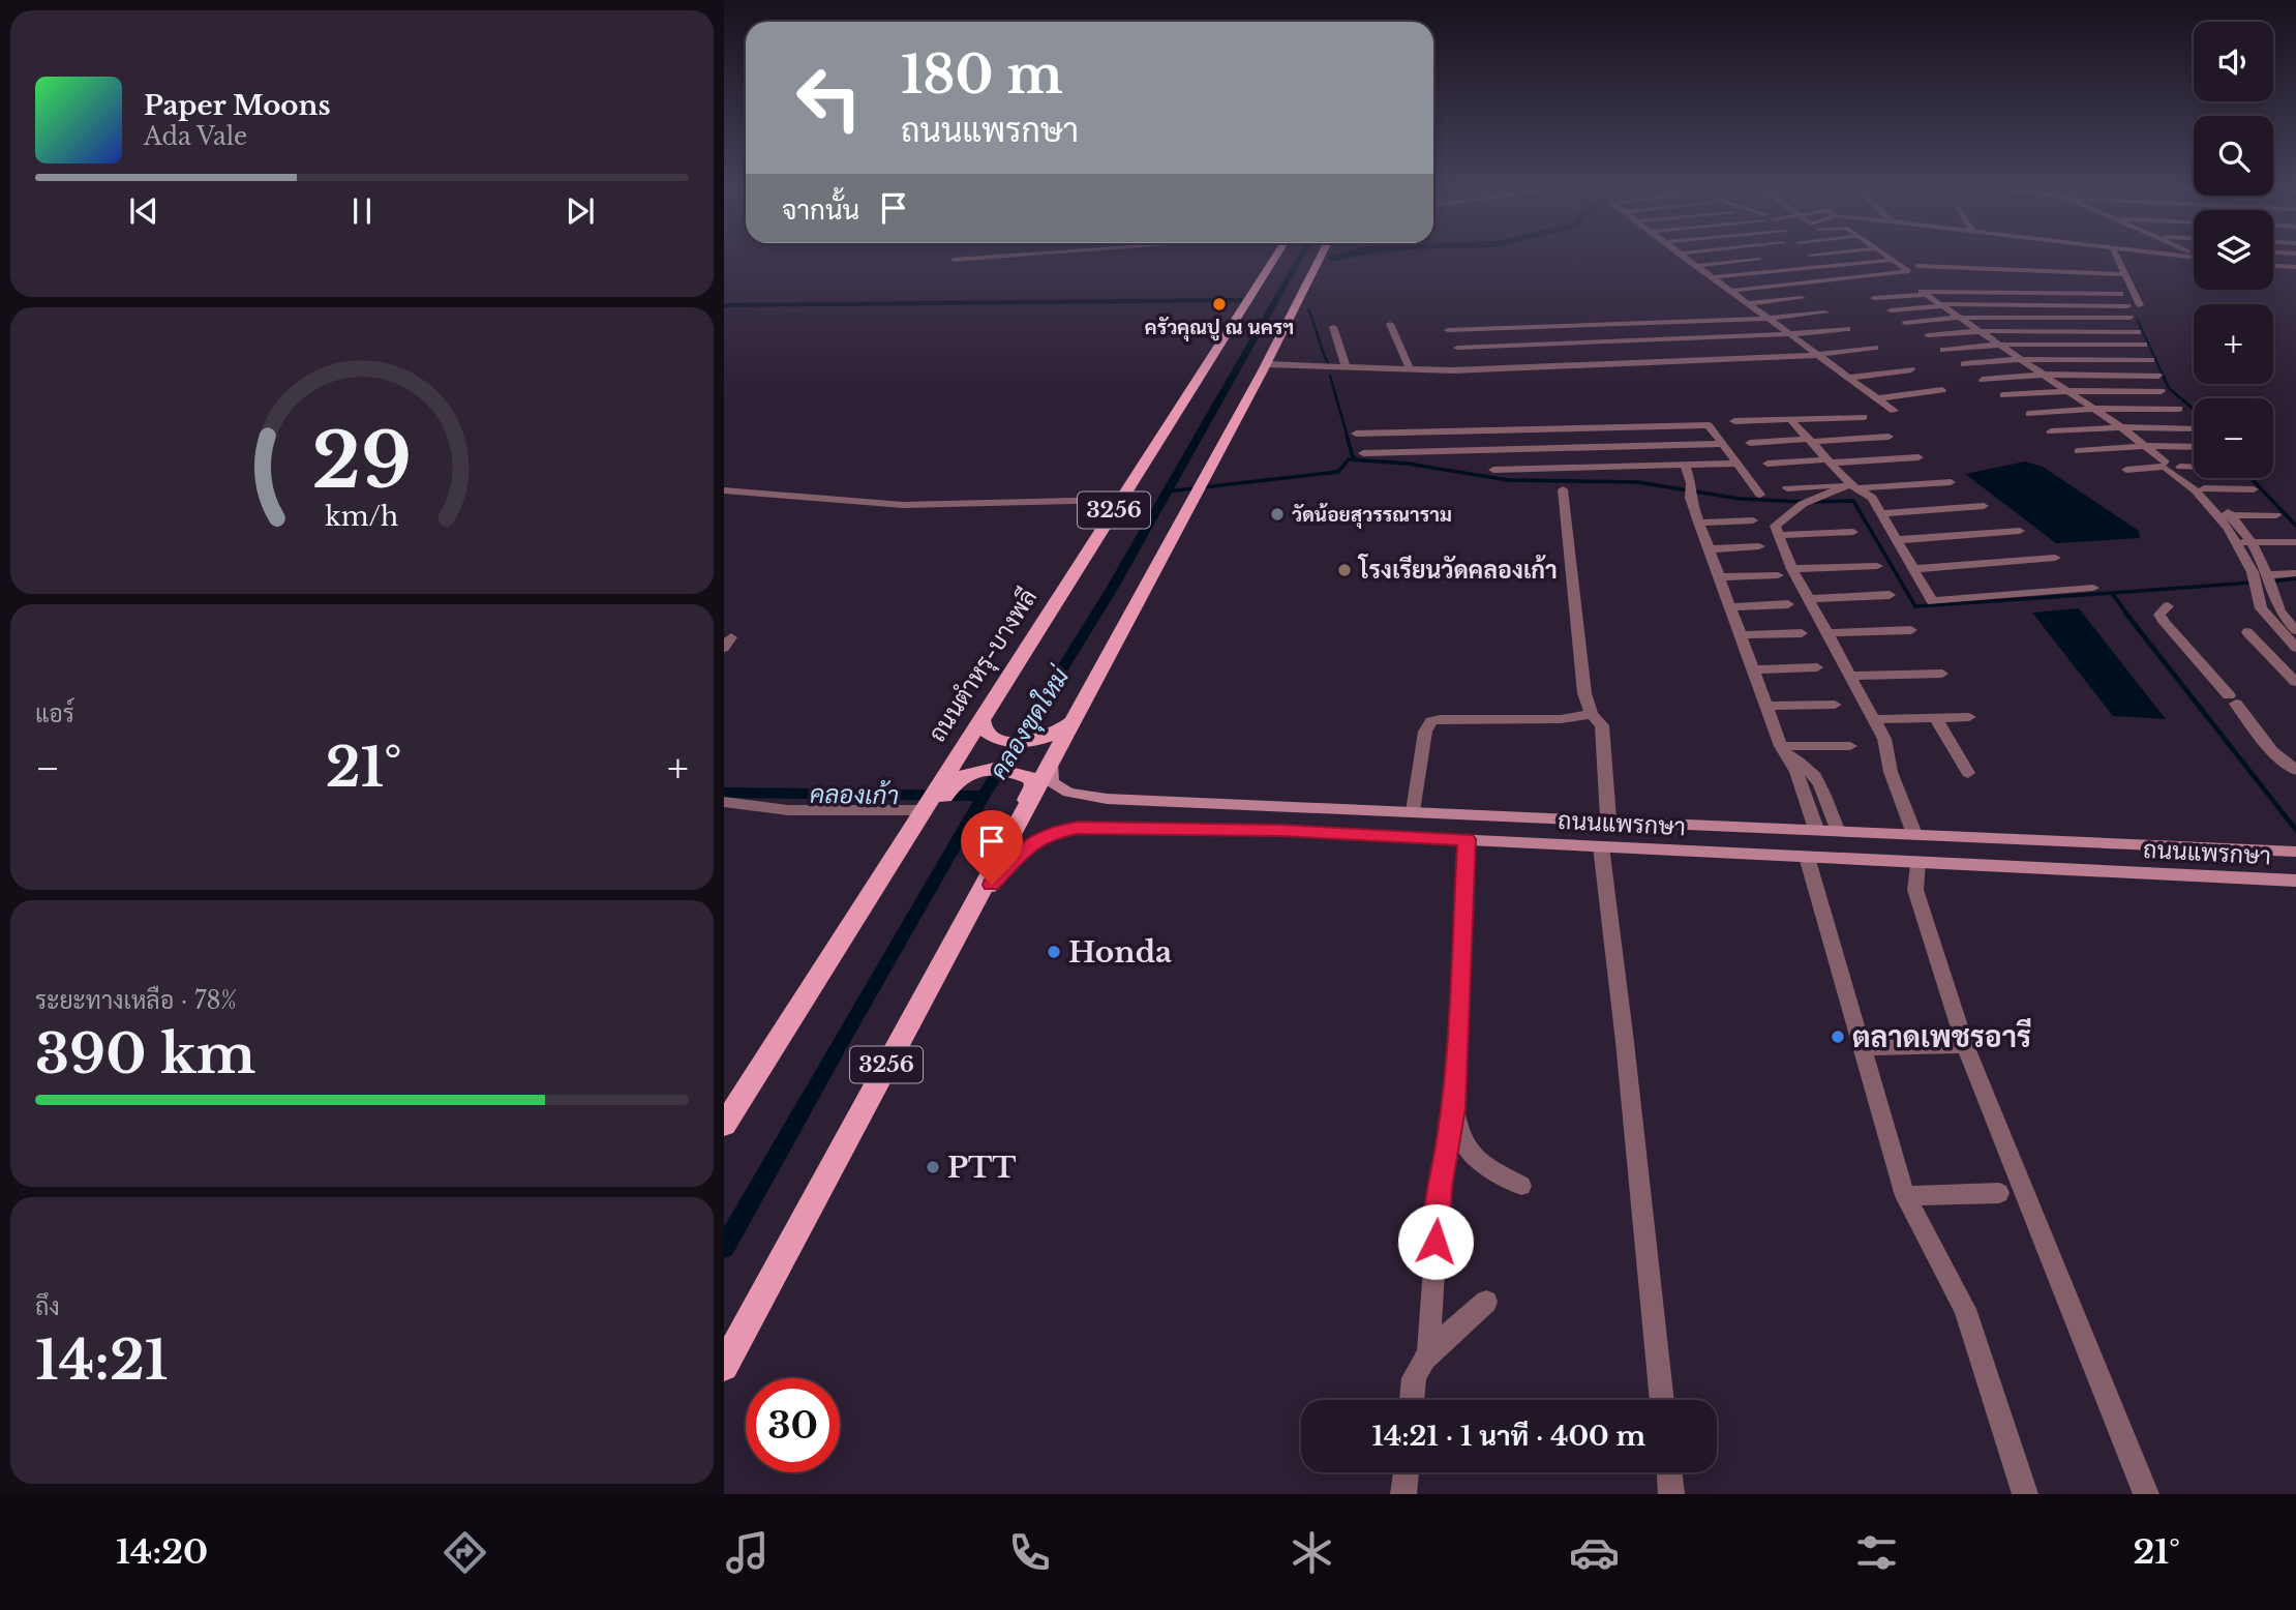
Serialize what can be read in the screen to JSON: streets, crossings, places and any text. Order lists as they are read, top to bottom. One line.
{"streets":{"main road":["3256","ถนนตำหรุ-บางพลี","ถนนแพรกษา"]},"crossings":[["3256","ถนนแพรกษา"]],"water":["คลองขุดใหม่","คลองเก้า"],"places":["ครัวคุณปู ณ นครฯ","วัดน้อยสุวรรณาราม","โรงเรียนวัดคลองเก้า","Honda","ตลาดเพชรอารี","PTT"],"page":{"map_buttons":["+","−"],"turn":["180 m","ถนนแพรกษา"],"song":["Paper Moons","Ada Vale"],"then":"จากนั้น","tile":["แอร์",["ระยะทางเหลือ · 78%","390 km"],["ถึง","14:21"]],"heat":["−","21°","+"],"limit":"30","trip":"14:21 · 1 นาที · 400 m","tabs":["14:20","21°"],"gauge":["29","km/h"]}}
